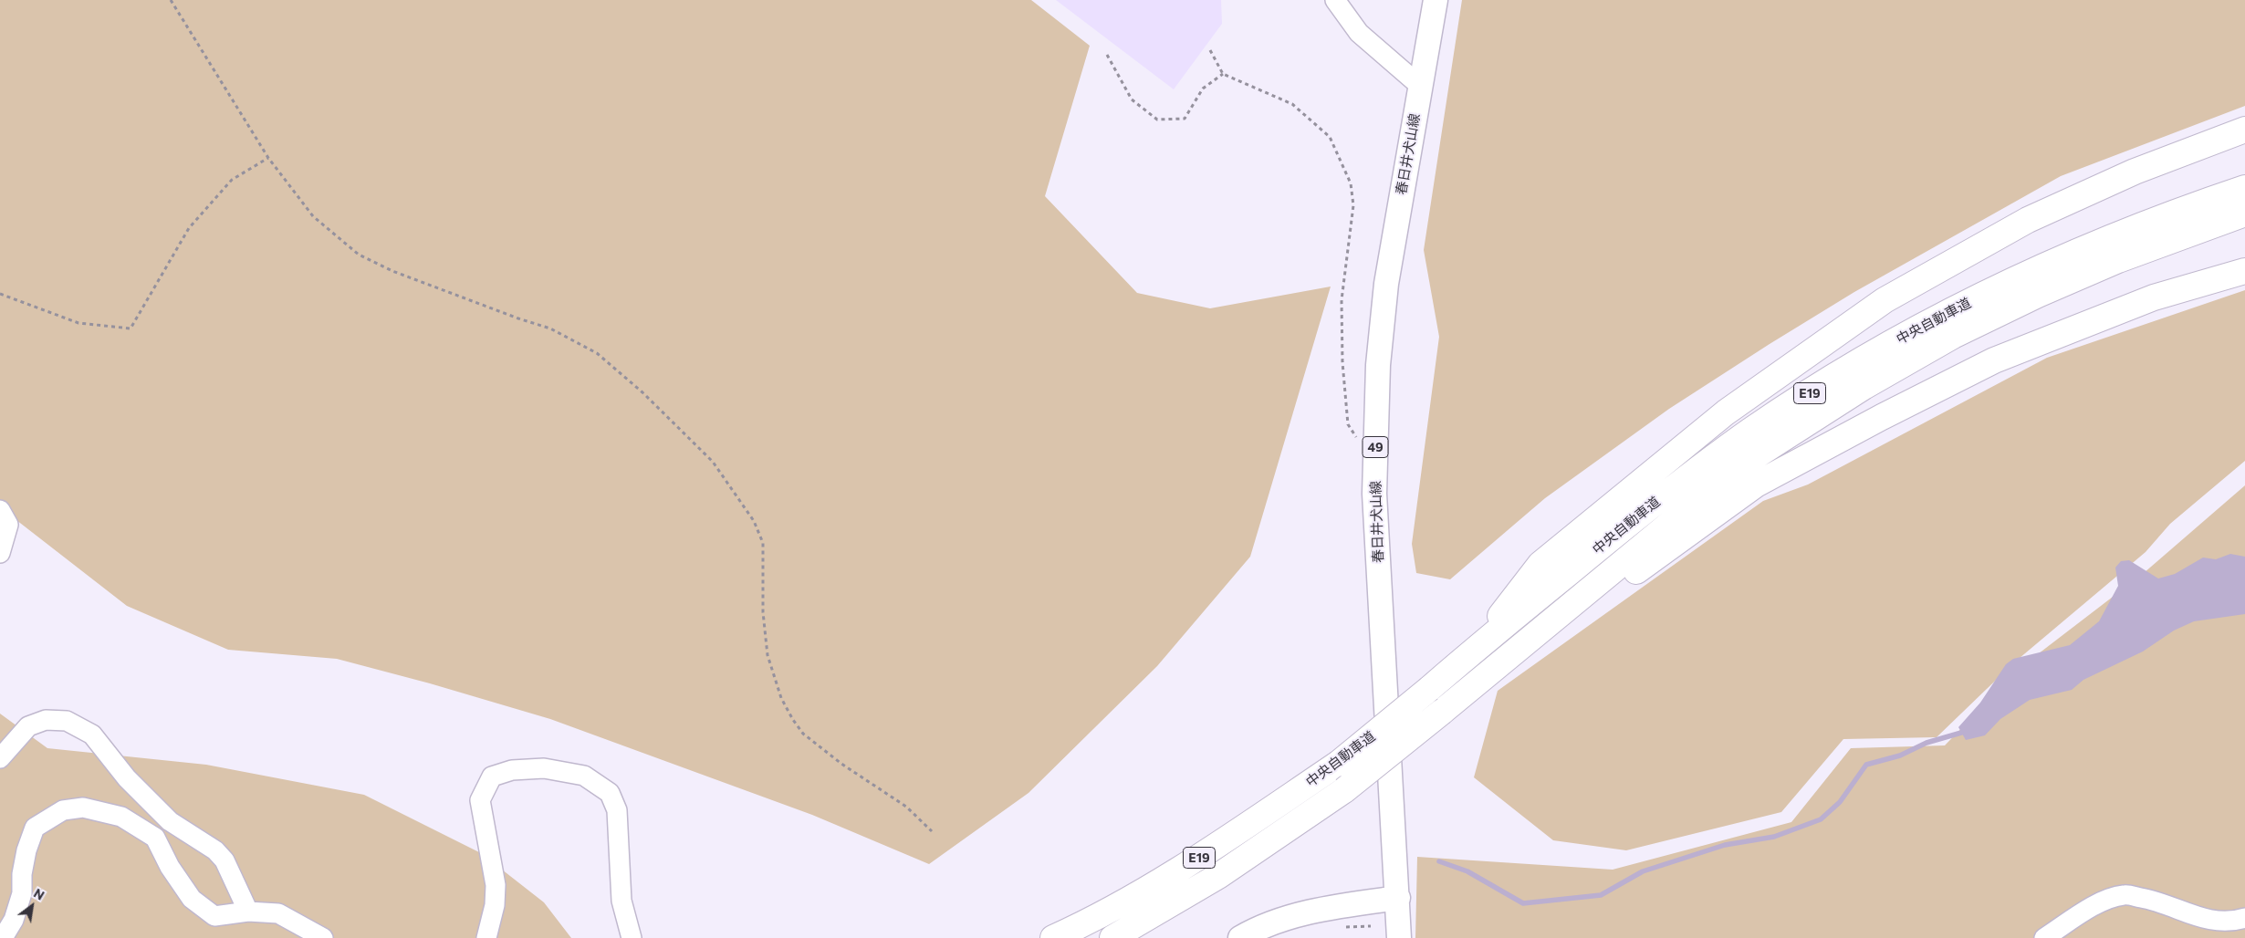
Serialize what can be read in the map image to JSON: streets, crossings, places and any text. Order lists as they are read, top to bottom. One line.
{"streets":{"highway":["中央自動車道","E19"],"main road":["春日井犬山線","49"]},"north":"top right"}
